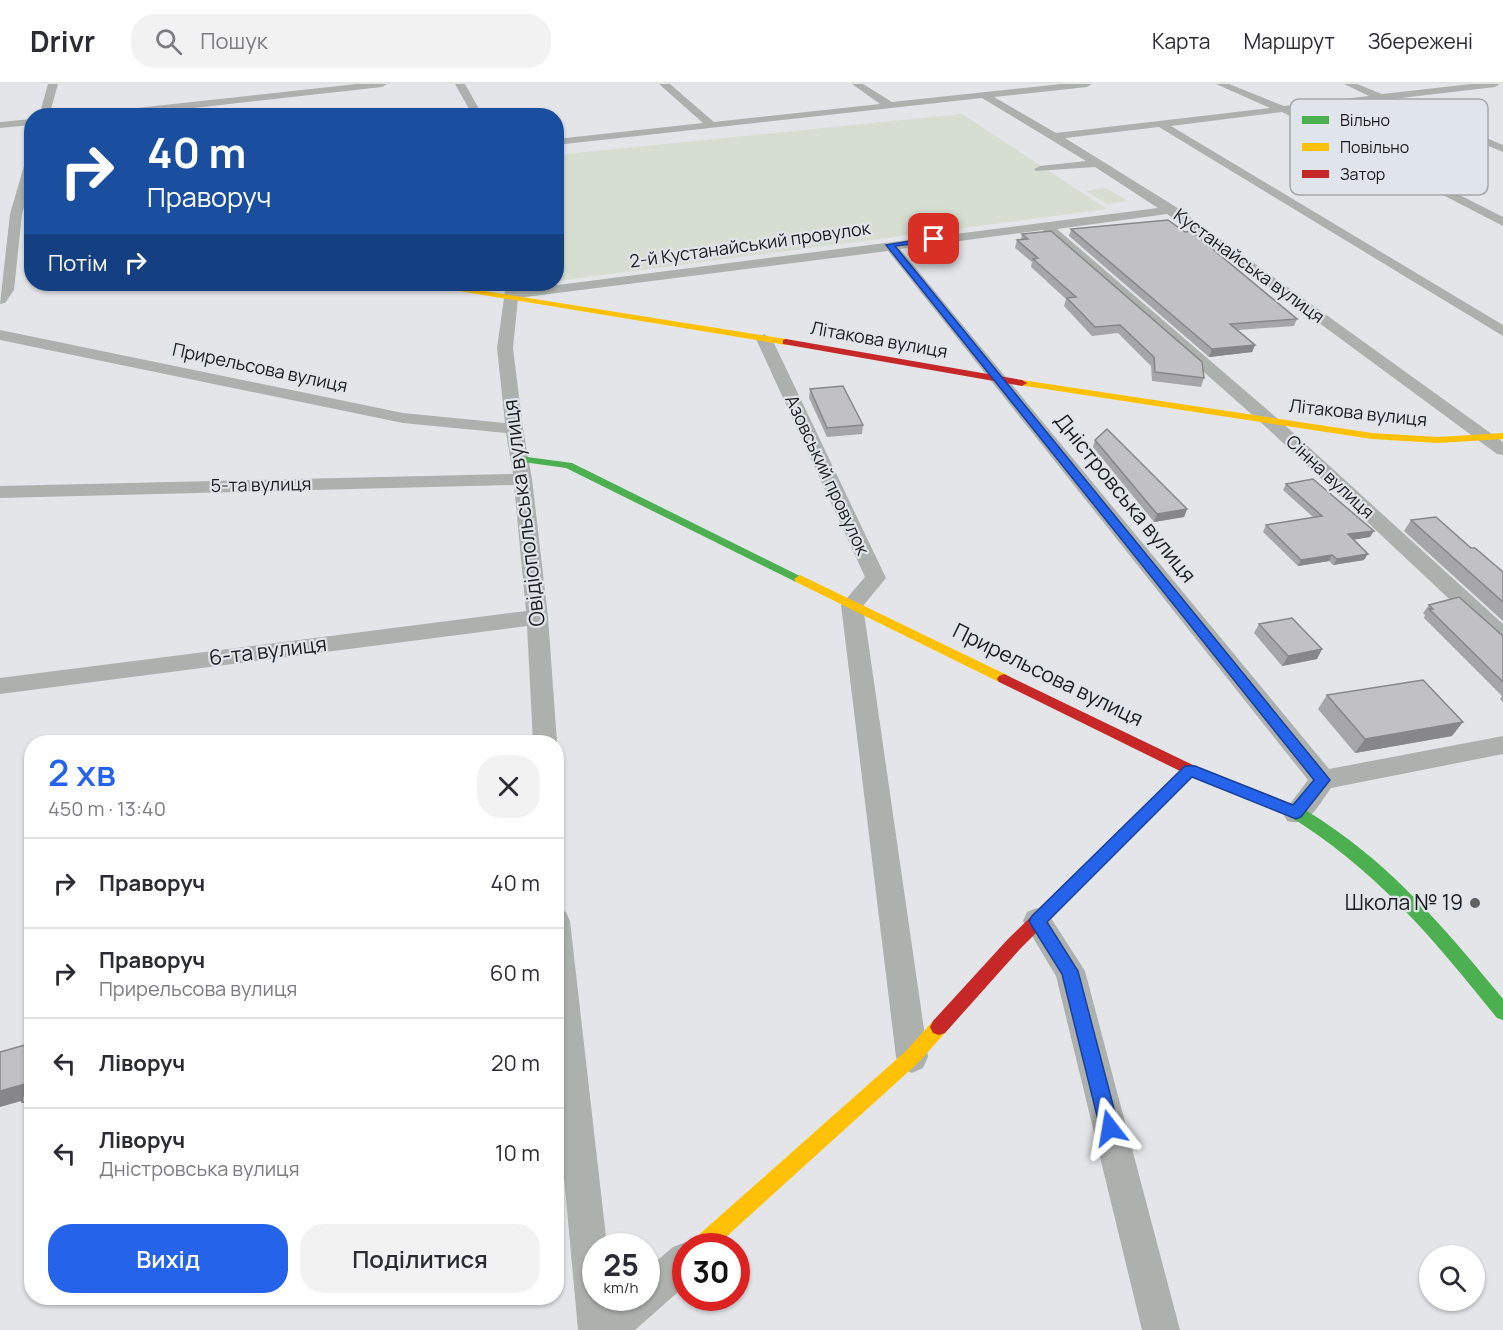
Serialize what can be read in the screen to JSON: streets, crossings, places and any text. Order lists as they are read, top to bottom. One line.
{"streets":{"street":["2-й Кустанайський провулок","Кустанайська вулиця","Літакова вулиця","Прирельсова вулиця","Азовський провулок","Сінна вулиця","5-та вулиця","Дністровська вулиця","Овідіопольська вулиця","6-та вулиця"]},"crossings":[["2-й Кустанайський провулок","Кустанайська вулиця"],["2-й Кустанайський провулок","Сінна вулиця"],["2-й Кустанайський провулок","Дністровська вулиця"],["Кустанайська вулиця","Літакова вулиця"],["Літакова вулиця","Азовський провулок"],["Літакова вулиця","Сінна вулиця"],["Літакова вулиця","Дністровська вулиця"],["Прирельсова вулиця","Азовський провулок"],["Прирельсова вулиця","Овідіопольська вулиця"],["5-та вулиця","Овідіопольська вулиця"],["Овідіопольська вулиця","6-та вулиця"]],"places":["Школа № 19"],"legend":["Вільно","Повільно","Затор"],"page":{"header":"Drivr","search":"Пошук","nav":["Карта","Маршрут","Збережені"],"turn":["40 m","Праворуч"],"then":"Потім","heading":["2 хв","450 m · 13:40"],"list":[{"name":"Праворуч","value":"40 m"},{"name":"Праворуч","note":"Прирельсова вулиця","value":"60 m"},{"name":"Ліворуч","value":"20 m"},{"name":"Ліворуч","note":"Дністровська вулиця","value":"10 m"}],"buttons":["Вихід","Поділитися"],"speed":"25 km/h","limit":"30"}}
